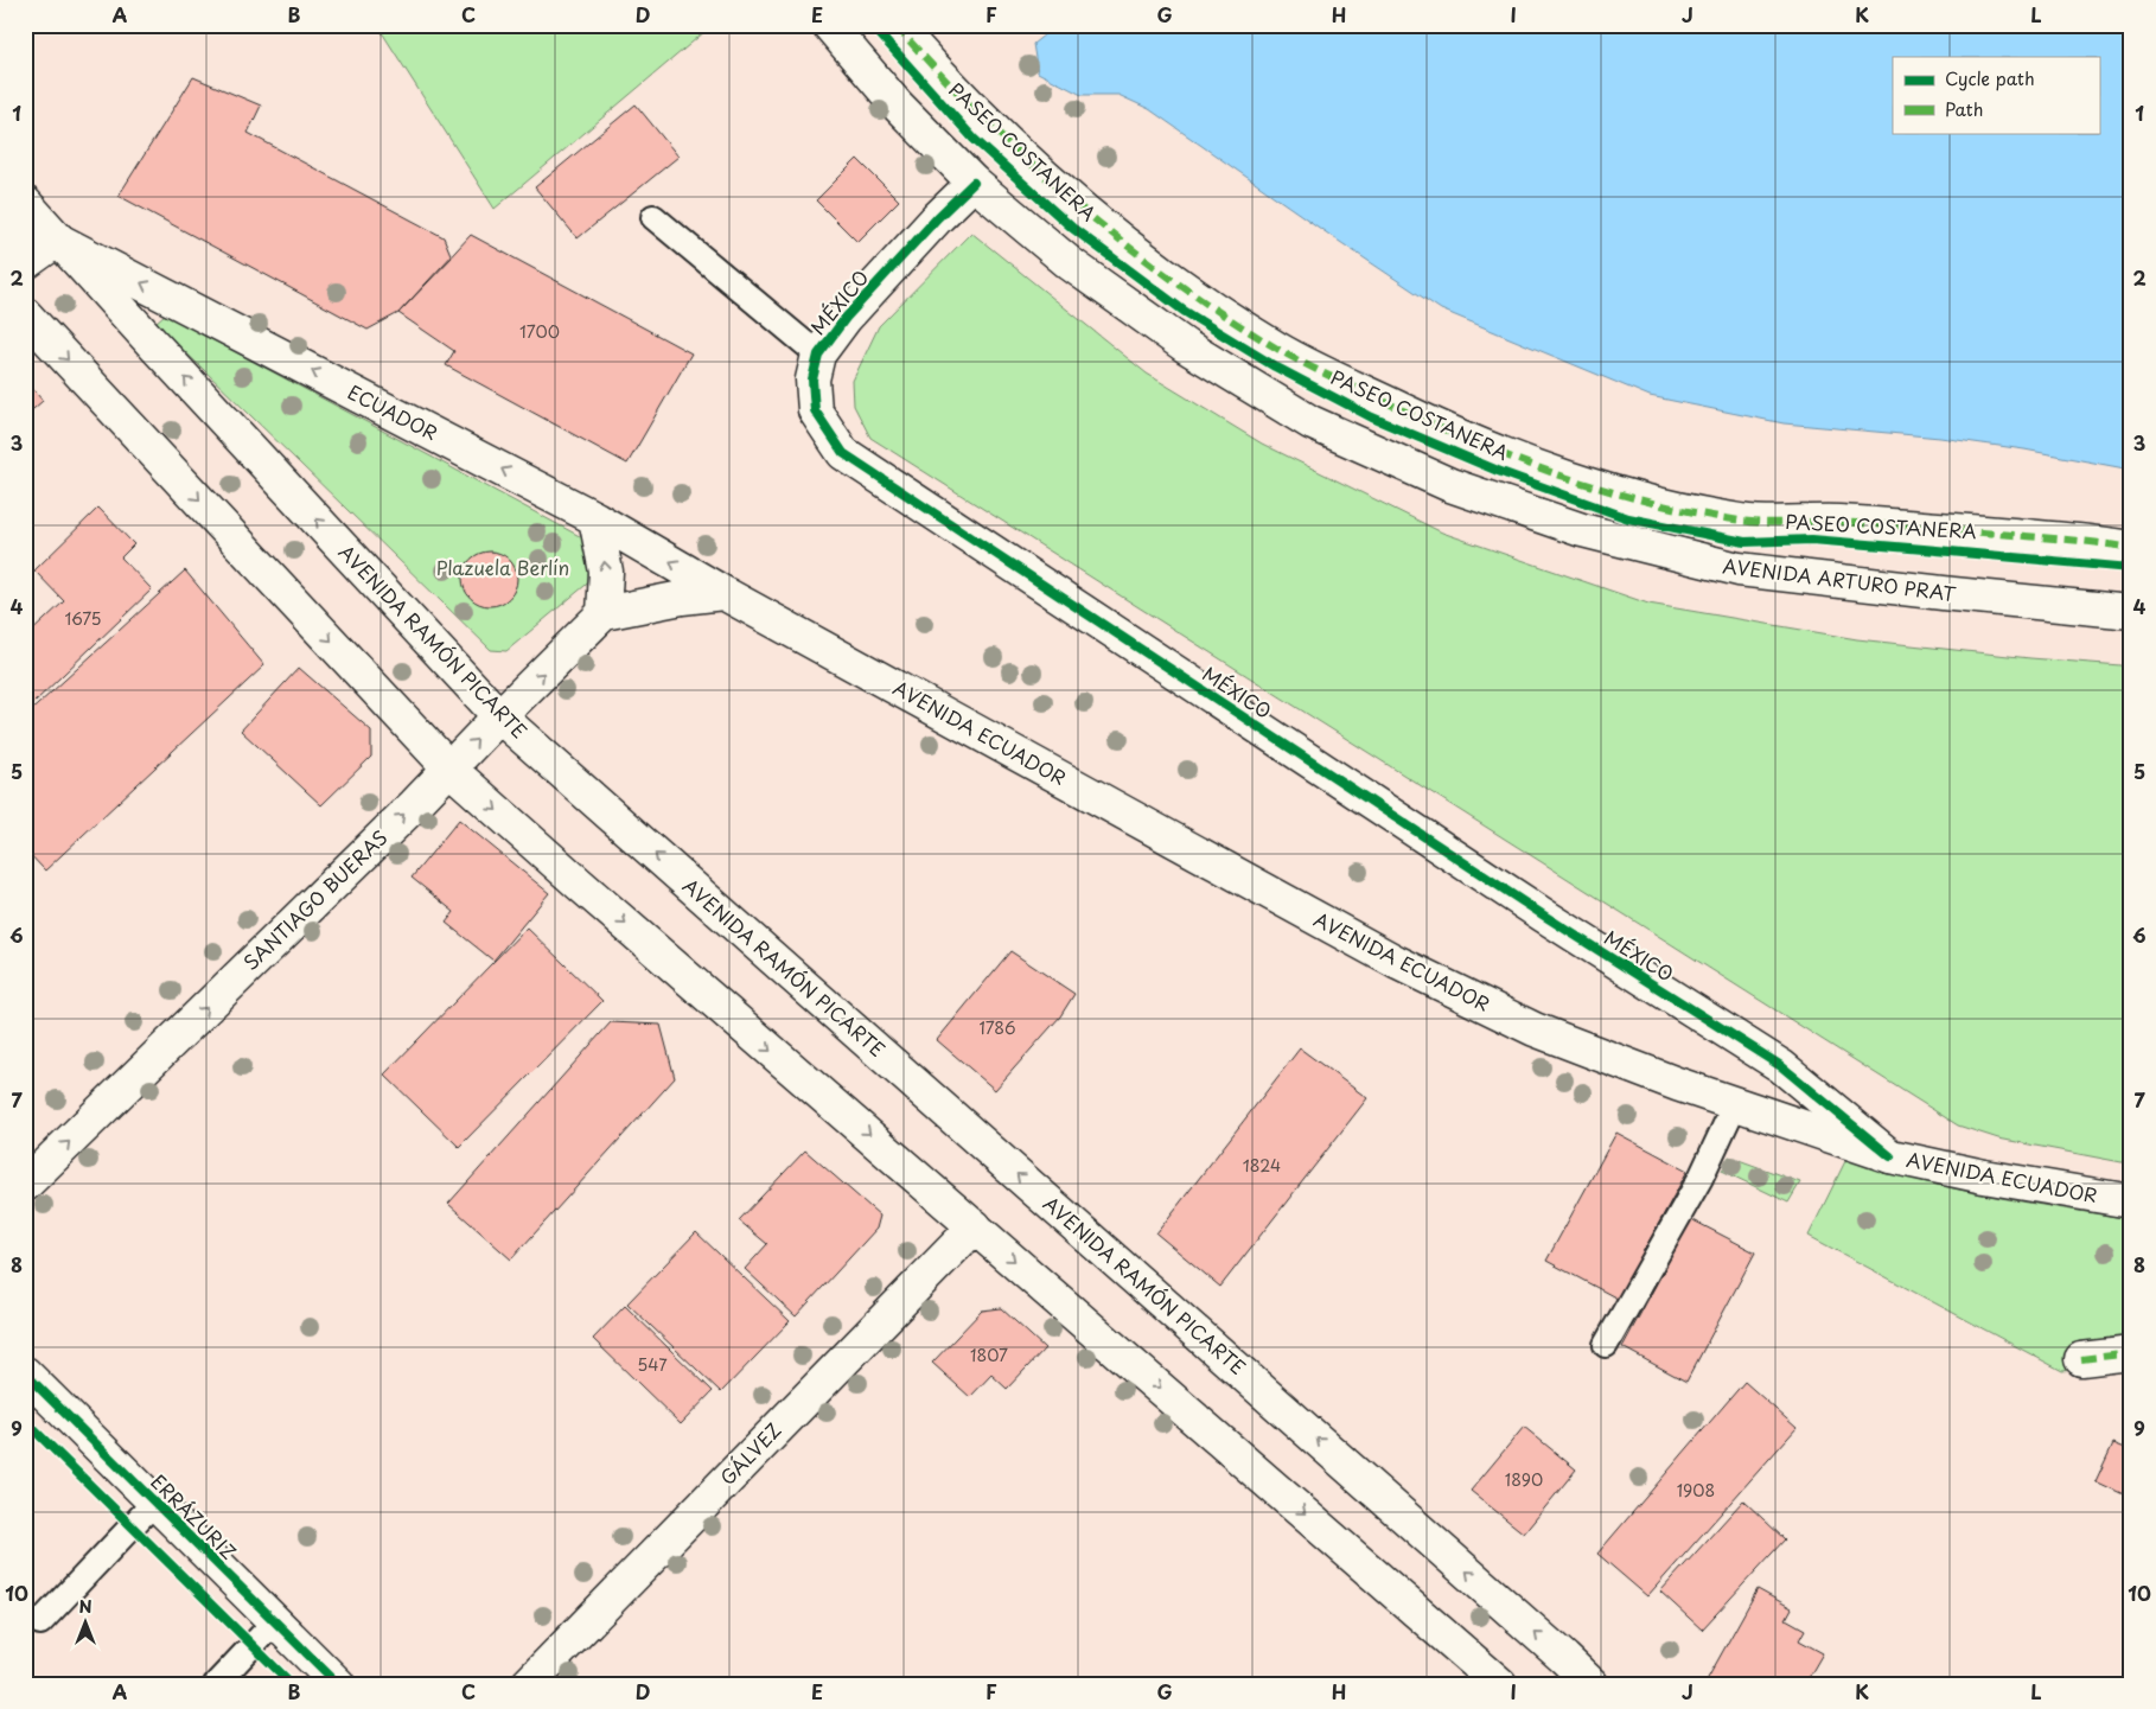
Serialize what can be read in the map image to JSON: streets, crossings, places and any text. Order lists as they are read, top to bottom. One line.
{"streets":{"main road":["PASEO COSTANERA","MÉXICO","ECUADOR","AVENIDA ARTURO PRAT","AVENIDA RAMÓN PICARTE","AVENIDA ECUADOR","SANTIAGO BUERAS","GÁLVEZ","ERRÁZURIZ"]},"crossings":[["MÉXICO","AVENIDA ARTURO PRAT"],["MÉXICO","AVENIDA ECUADOR"],["ECUADOR","AVENIDA RAMÓN PICARTE"],["ECUADOR","AVENIDA ECUADOR"],["AVENIDA RAMÓN PICARTE","SANTIAGO BUERAS"]],"one_way":["SANTIAGO BUERAS"],"parks":["Plazuela Berlín"],"house_numbers":["1700","1675","1786","1824","1807","547","1890","1908"],"legend":["Cycle path","Path"],"north":"top","grid":{"columns":["A","B","C","D","E","F","G","H","I","J","K","L"],"rows":["1","2","3","4","5","6","7","8","9","10"]}}
